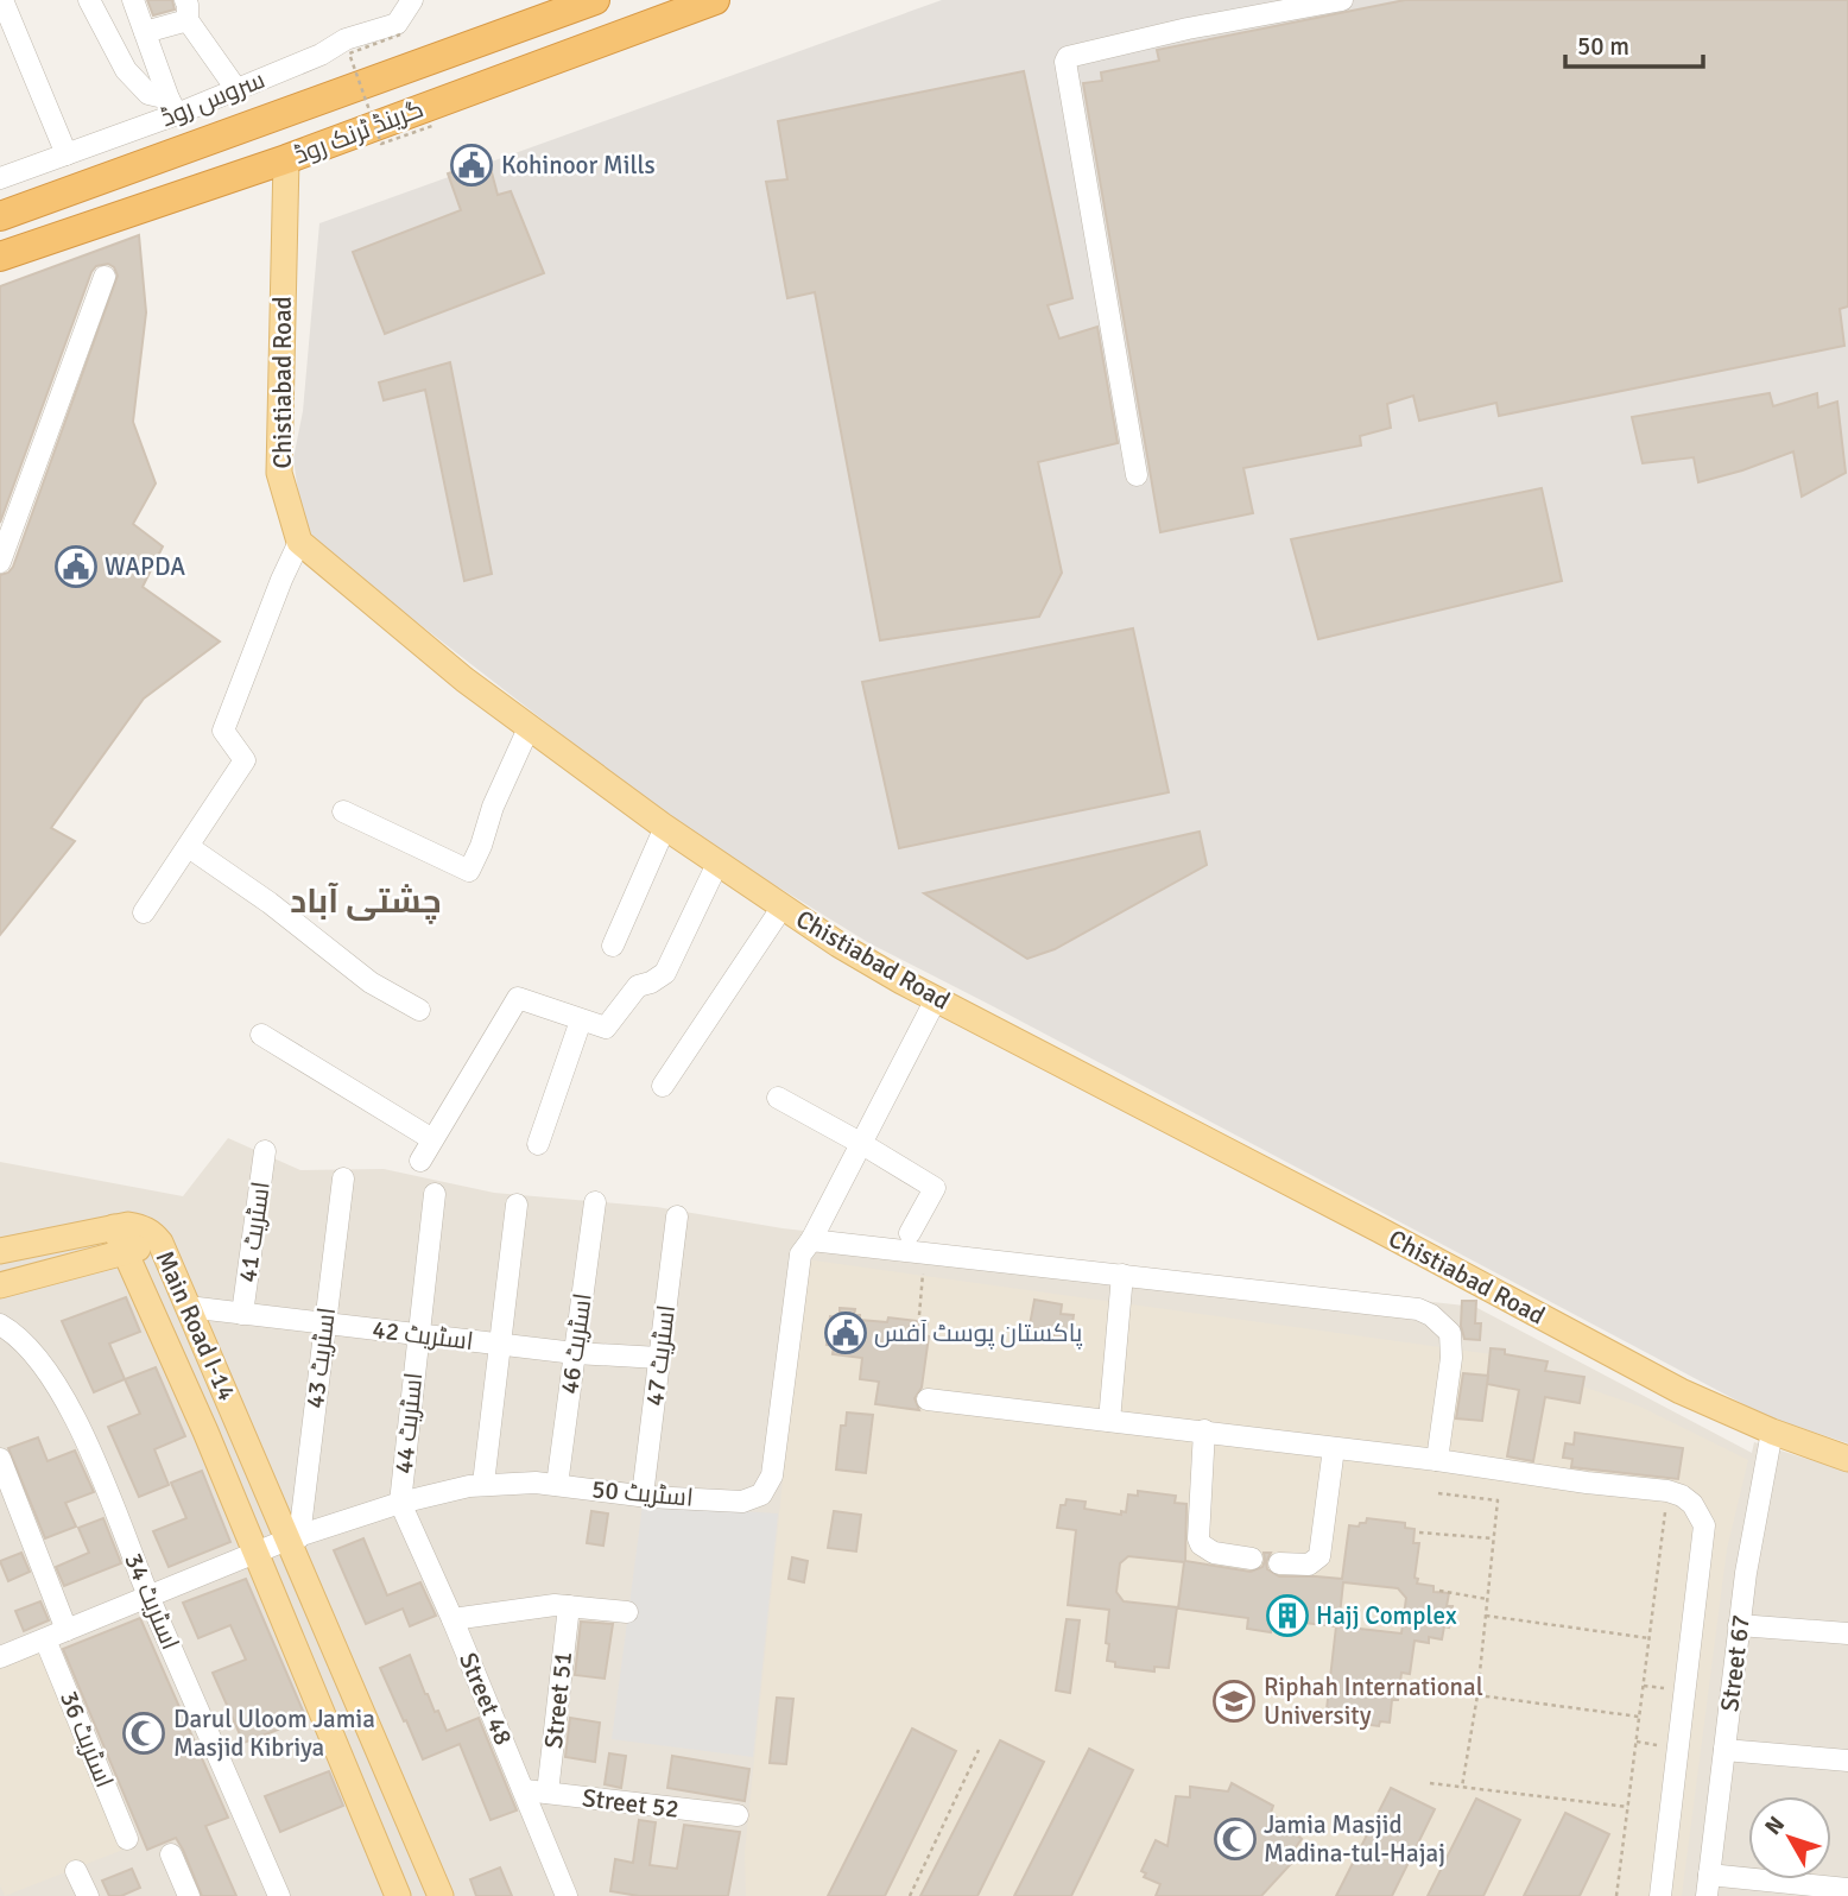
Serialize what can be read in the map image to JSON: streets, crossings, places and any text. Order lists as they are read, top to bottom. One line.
{"streets":{"highway":["گرینڈ ٹرنک روڈ"],"main road":["Chistiabad Road","Main Road I-14"],"street":["سروس روڈ","اسٹریٹ 41","اسٹریٹ 42","اسٹریٹ 46","اسٹریٹ 47","اسٹریٹ 43","اسٹریٹ 44","اسٹریٹ 50","اسٹریٹ 34","Street 67","Street 48","Street 51","اسٹریٹ 36","Street 52"]},"crossings":[["گرینڈ ٹرنک روڈ","Chistiabad Road"],["Chistiabad Road","Street 67"],["اسٹریٹ 41","اسٹریٹ 42"],["Main Road I-14","اسٹریٹ 42"],["Main Road I-14","اسٹریٹ 43"],["Main Road I-14","اسٹریٹ 50"],["اسٹریٹ 42","اسٹریٹ 46"],["اسٹریٹ 42","اسٹریٹ 47"],["اسٹریٹ 42","اسٹریٹ 43"],["اسٹریٹ 42","اسٹریٹ 44"],["اسٹریٹ 46","اسٹریٹ 50"],["اسٹریٹ 47","اسٹریٹ 50"],["اسٹریٹ 43","اسٹریٹ 50"],["اسٹریٹ 44","اسٹریٹ 50"],["اسٹریٹ 44","Street 48"],["اسٹریٹ 50","اسٹریٹ 34"],["اسٹریٹ 50","Street 48"],["اسٹریٹ 50","اسٹریٹ 36"],["Street 48","Street 52"],["Street 51","Street 52"]],"districts":["چشتی آباد"],"places":{"public building":["Kohinoor Mills","WAPDA","پاکستان پوسٹ آفس"],"building":["Hajj Complex"],"school or university":["Riphah International University"],"mosque":["Darul Uloom Jamia Masjid Kibriya","Jamia Masjid Madina-tul-Hajaj"]},"scale_bar":"50 m","north":"top left"}
